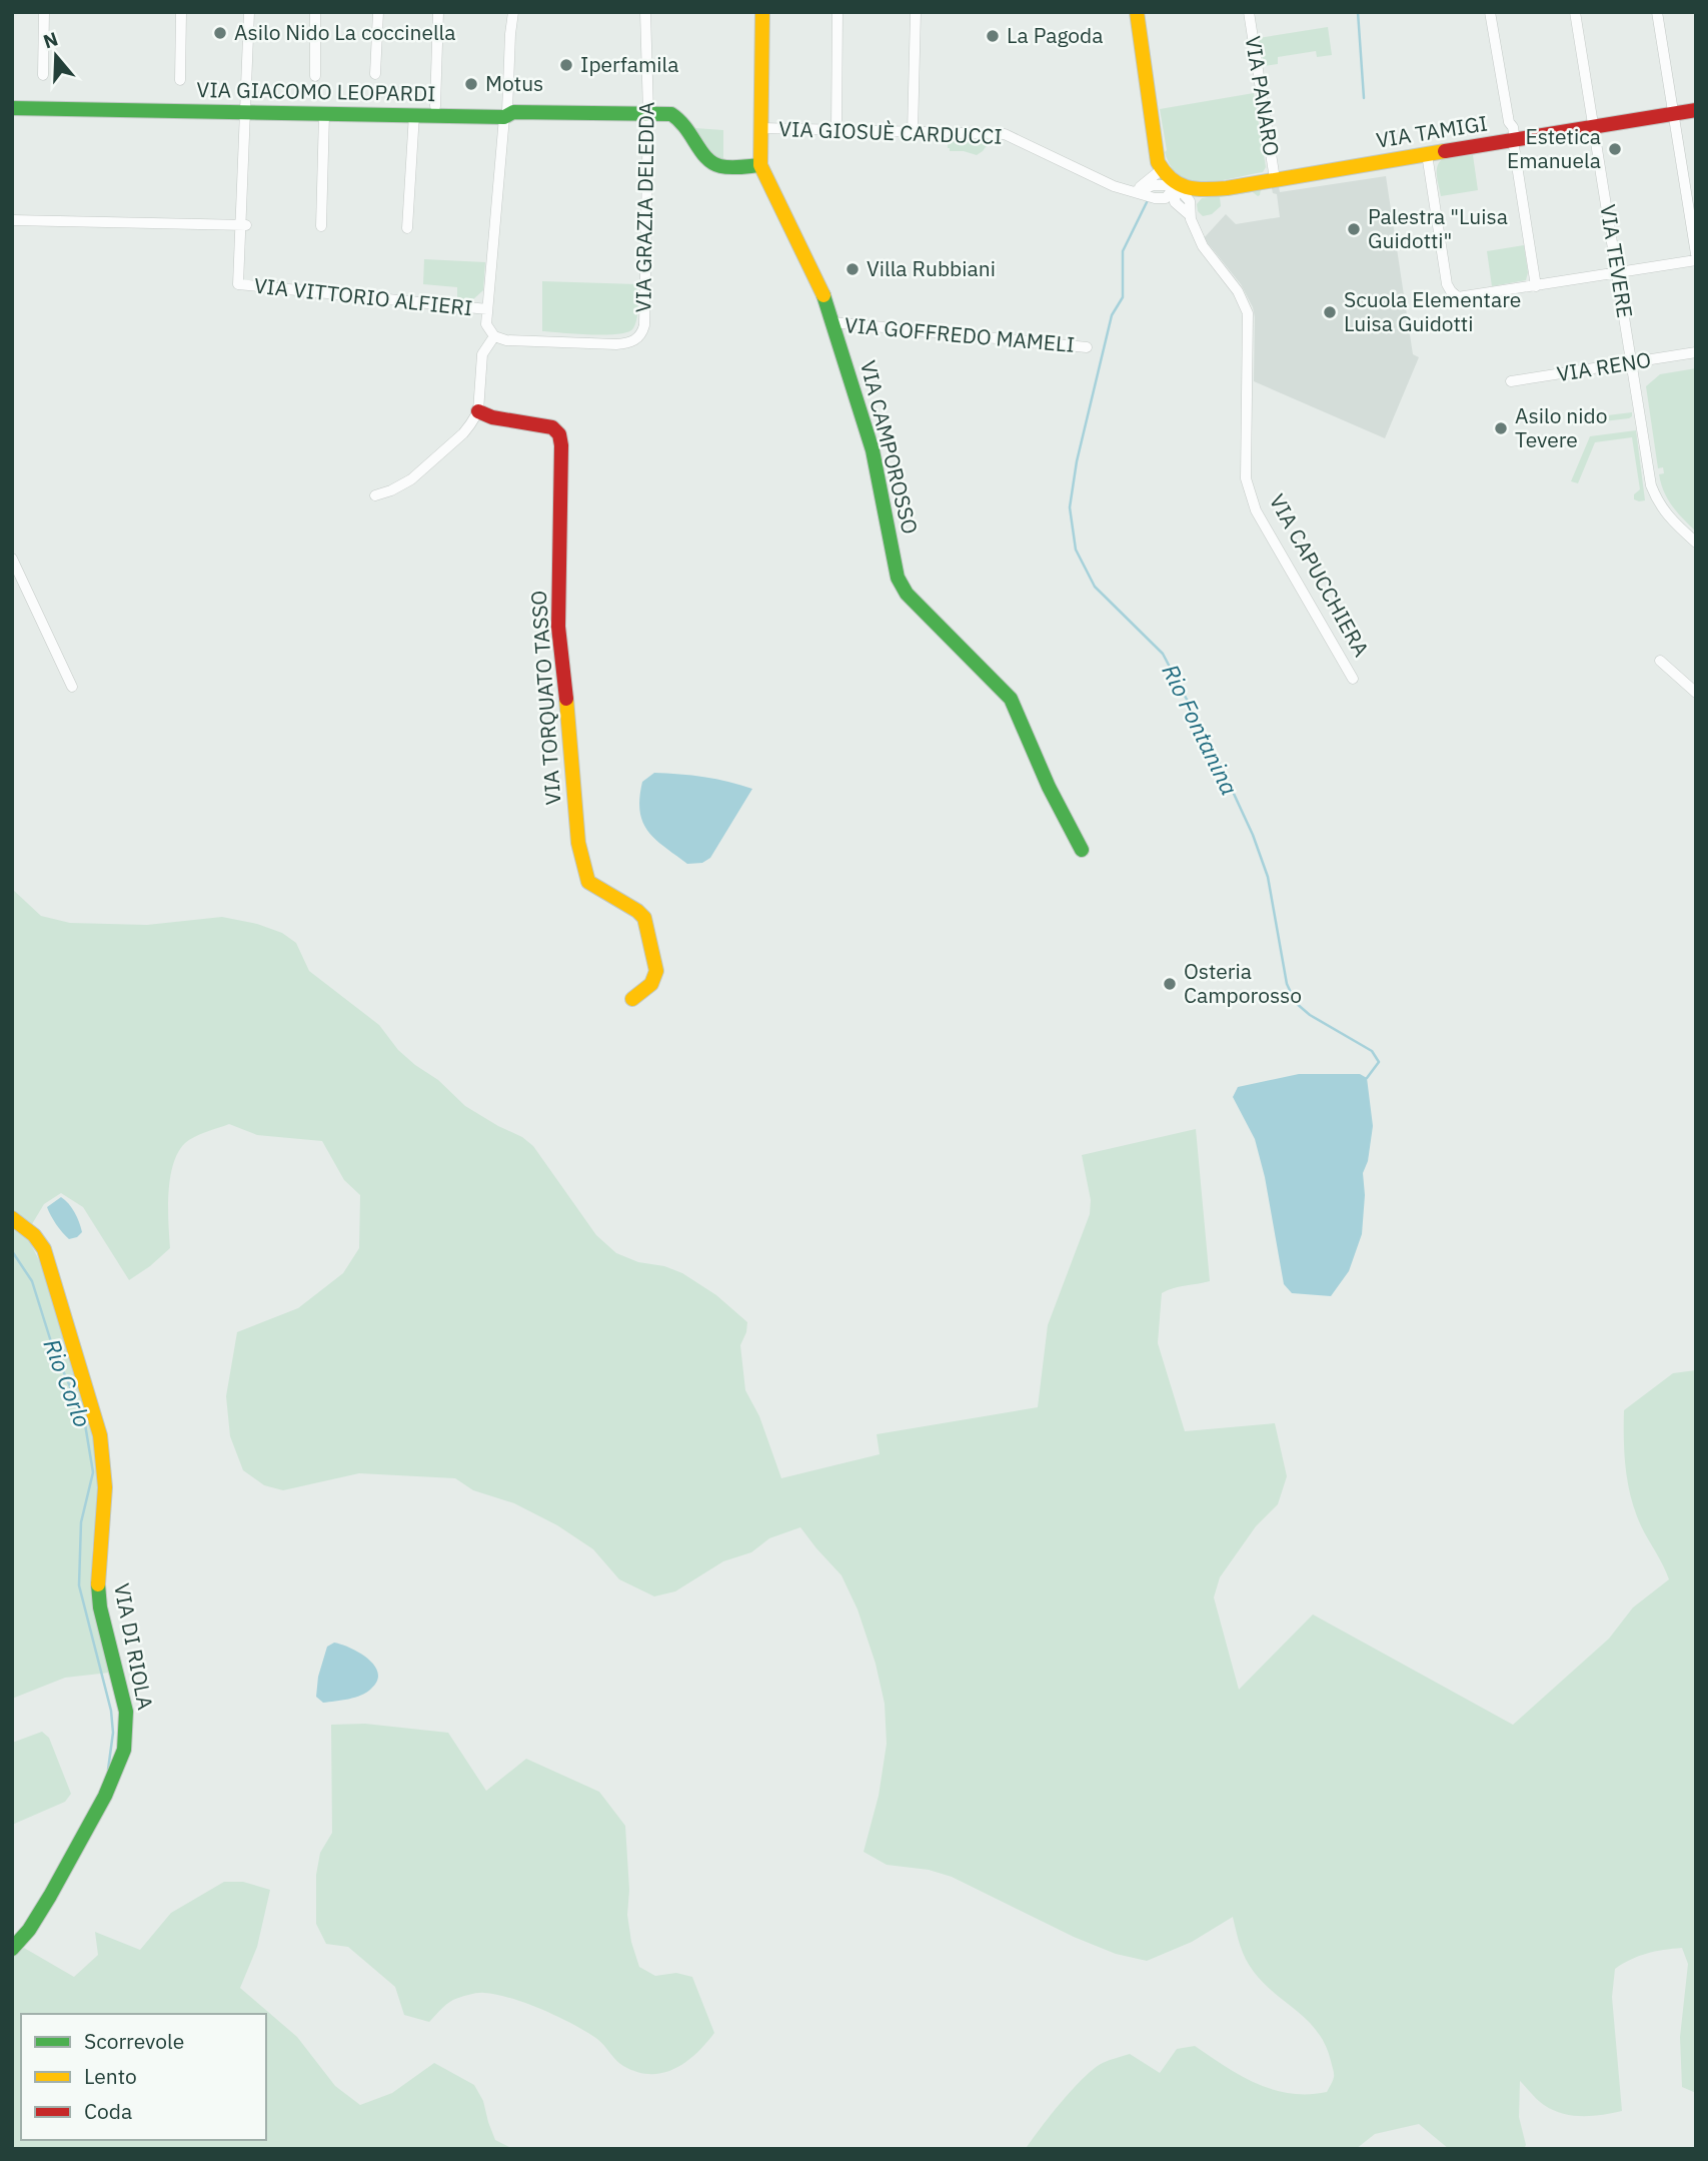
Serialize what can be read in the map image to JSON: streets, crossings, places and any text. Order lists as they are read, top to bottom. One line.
{"streets":{"street":["VIA GIACOMO LEOPARDI","VIA PANARO","VIA TAMIGI","VIA GIOSUÈ CARDUCCI","VIA GRAZIA DELEDDA","VIA TEVERE","VIA VITTORIO ALFIERI","VIA GOFFREDO MAMELI","VIA RENO","VIA CAMPOROSSO","VIA CAPUCCHIERA","VIA TORQUATO TASSO","VIA DI RIOLA"]},"crossings":[["VIA GIACOMO LEOPARDI","VIA GRAZIA DELEDDA"],["VIA GIACOMO LEOPARDI","VIA CAMPOROSSO"],["VIA PANARO","VIA TAMIGI"],["VIA TAMIGI","VIA GIOSUÈ CARDUCCI"],["VIA TAMIGI","VIA TEVERE"],["VIA TAMIGI","VIA CAPUCCHIERA"],["VIA GIOSUÈ CARDUCCI","VIA CAMPOROSSO"],["VIA GIOSUÈ CARDUCCI","VIA CAPUCCHIERA"],["VIA TEVERE","VIA RENO"],["VIA GOFFREDO MAMELI","VIA CAMPOROSSO"]],"water":["Rio Fontanina","Rio Corlo"],"places":["Asilo Nido La coccinella","La Pagoda","Iperfamila","Motus","Estetica Emanuela","Palestra \"Luisa Guidotti\"","Villa Rubbiani","Scuola Elementare Luisa Guidotti","Asilo nido Tevere","Osteria Camporosso"],"legend":["Scorrevole","Lento","Coda"],"north":"top"}
